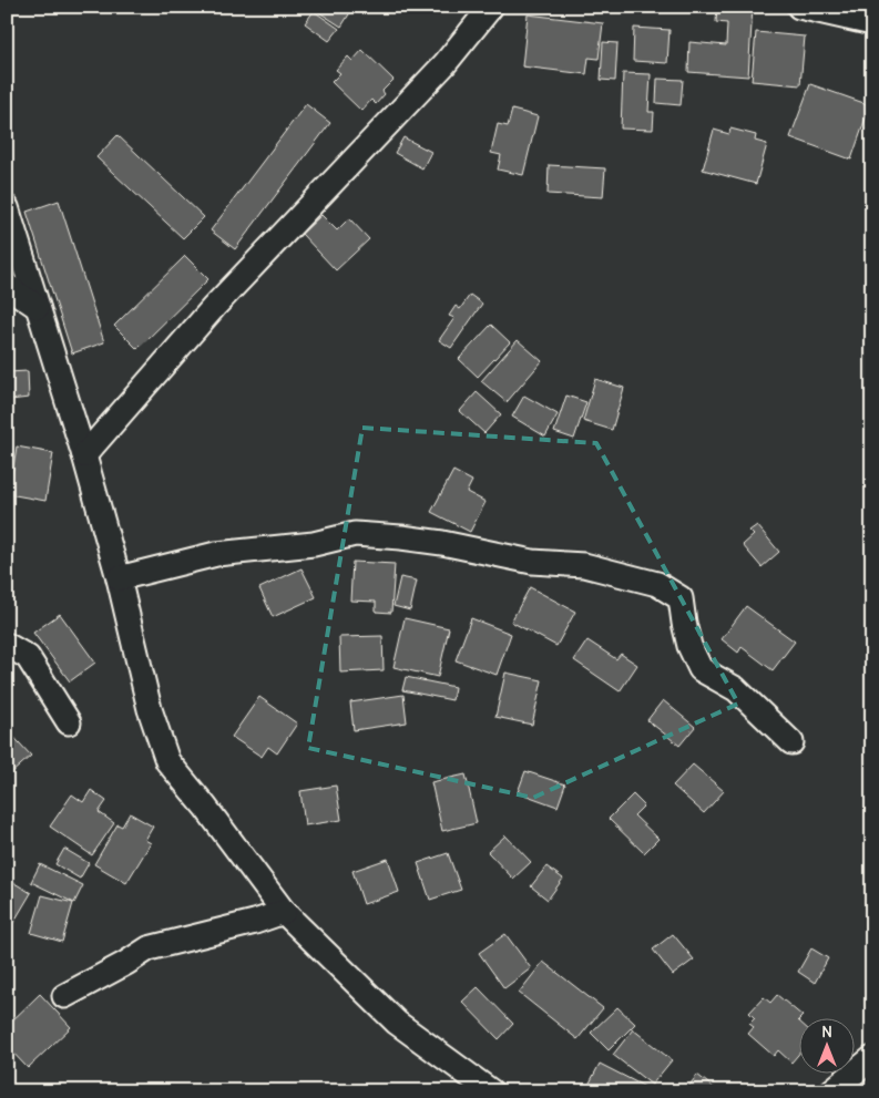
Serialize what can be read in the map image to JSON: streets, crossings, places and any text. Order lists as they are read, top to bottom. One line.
{"north":"top"}
